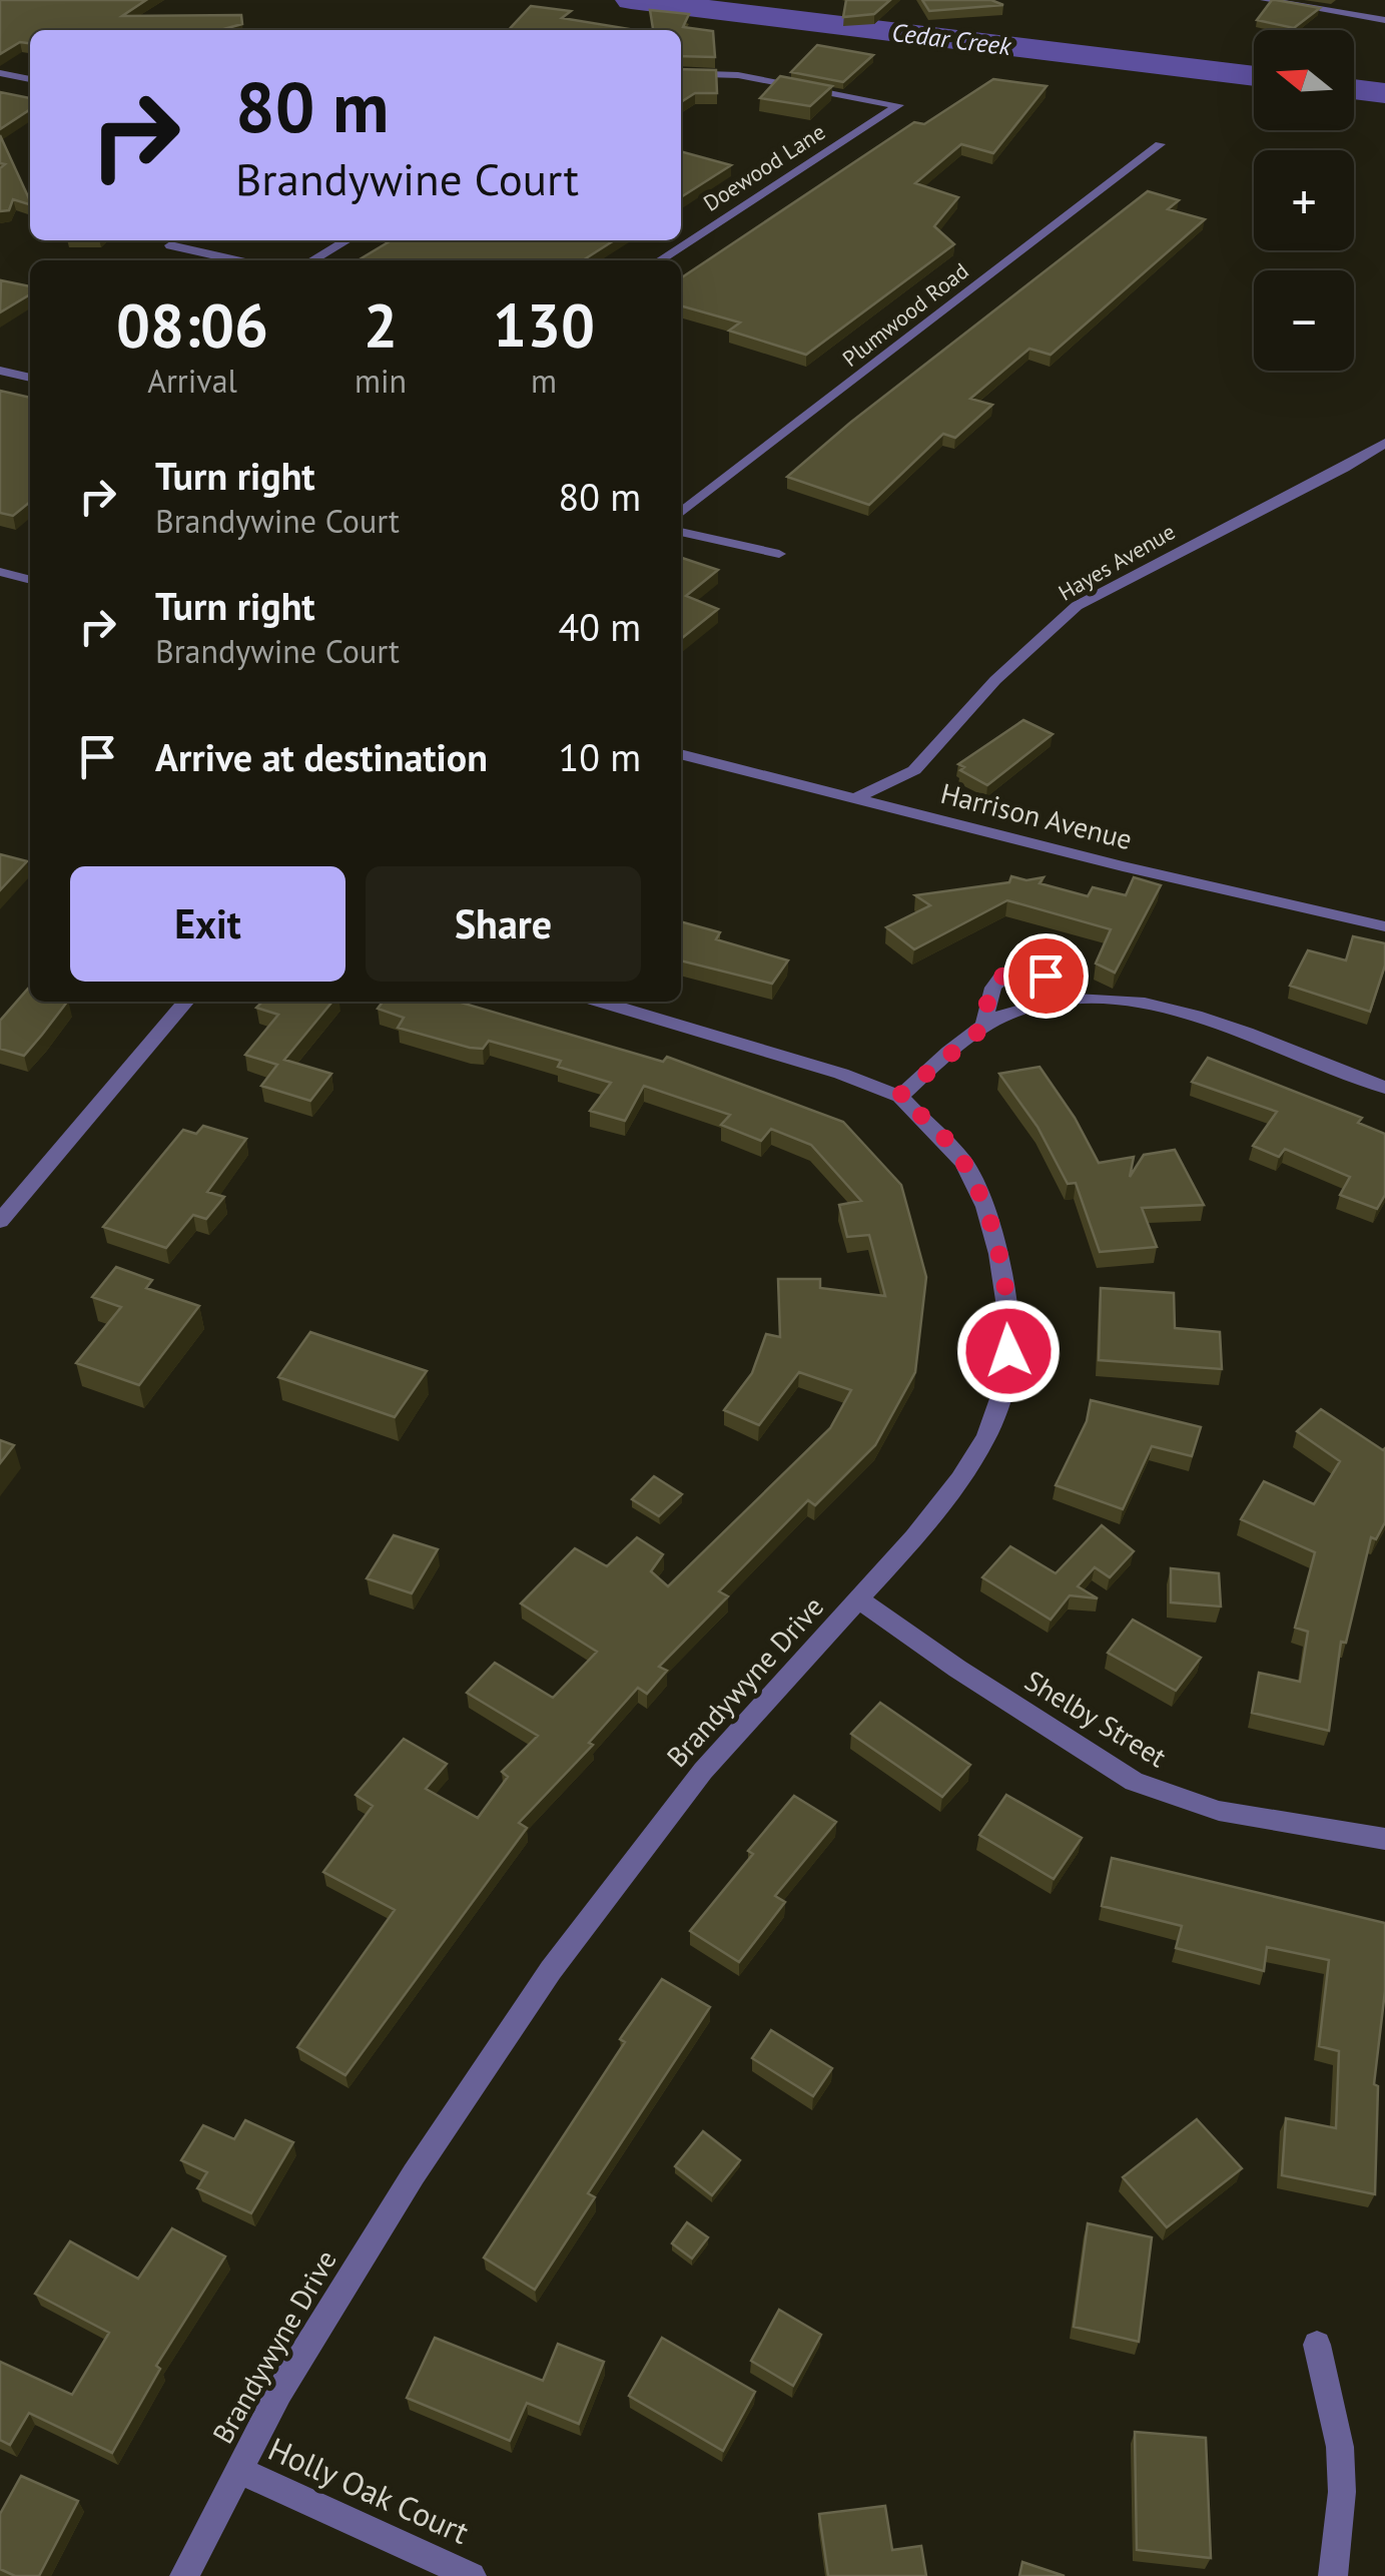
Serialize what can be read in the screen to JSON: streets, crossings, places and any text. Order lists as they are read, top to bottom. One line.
{"streets":{"street":["Doewood Lane","Plumwood Road","Hayes Avenue","Harrison Avenue","Brandywyne Drive","Shelby Street","Holly Oak Court"]},"crossings":[["Hayes Avenue","Harrison Avenue"],["Brandywyne Drive","Shelby Street"],["Brandywyne Drive","Holly Oak Court"]],"water":["Cedar Creek"],"north":"left","page":{"map_buttons":["+","−"],"turn":["80 m","Brandywine Court"],"eta":["08:06","Arrival","2","min","130","m"],"list":[{"name":"Turn right","note":"Brandywine Court","value":"80 m"},{"name":"Turn right","note":"Brandywine Court","value":"40 m"},{"name":"Arrive at destination","value":"10 m"}],"buttons":["Exit","Share"]}}
